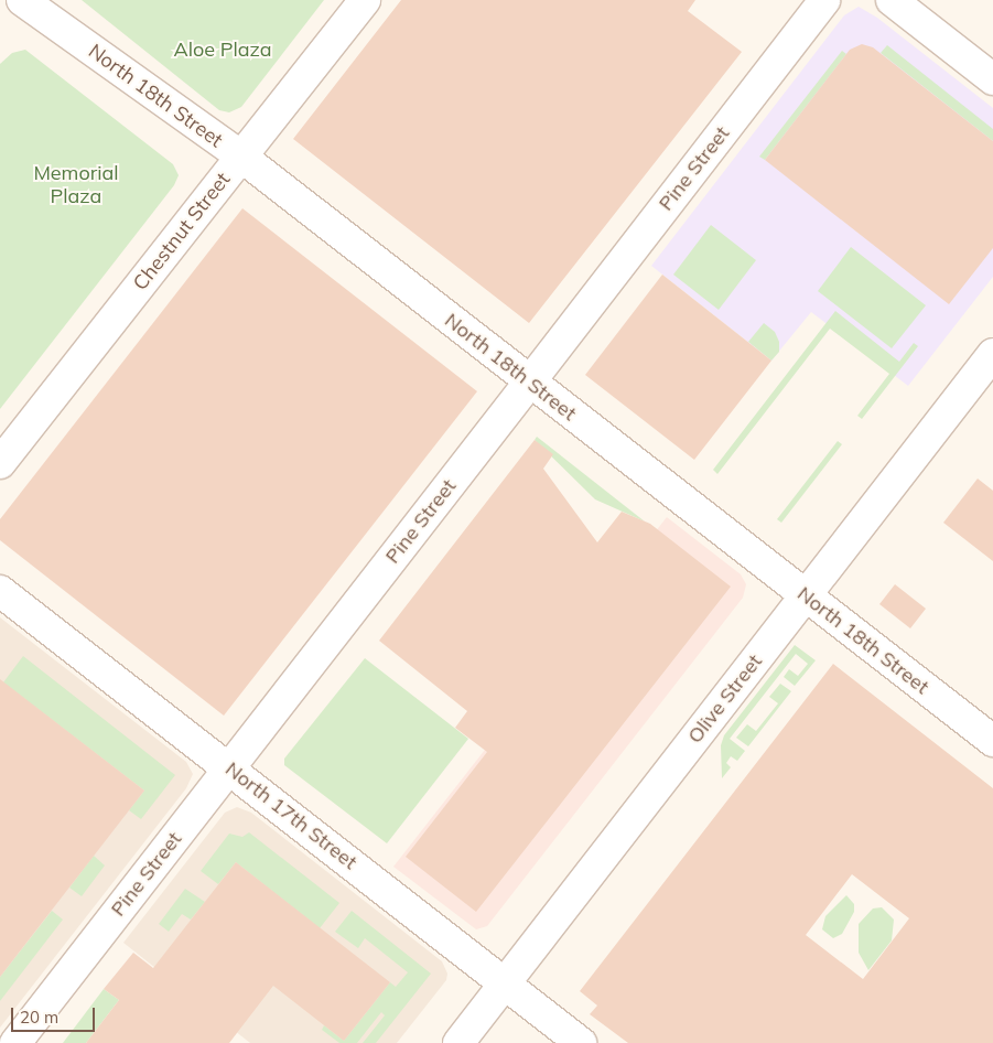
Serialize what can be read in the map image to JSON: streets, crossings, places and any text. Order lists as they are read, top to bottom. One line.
{"streets":{"street":["North 18th Street","Pine Street","Chestnut Street","Olive Street","North 17th Street"]},"crossings":[["North 18th Street","Pine Street"],["North 18th Street","Chestnut Street"],["North 18th Street","Olive Street"],["Pine Street","North 17th Street"],["Olive Street","North 17th Street"]],"parks":["Aloe Plaza","Memorial Plaza"],"scale_bar":"20 m"}
